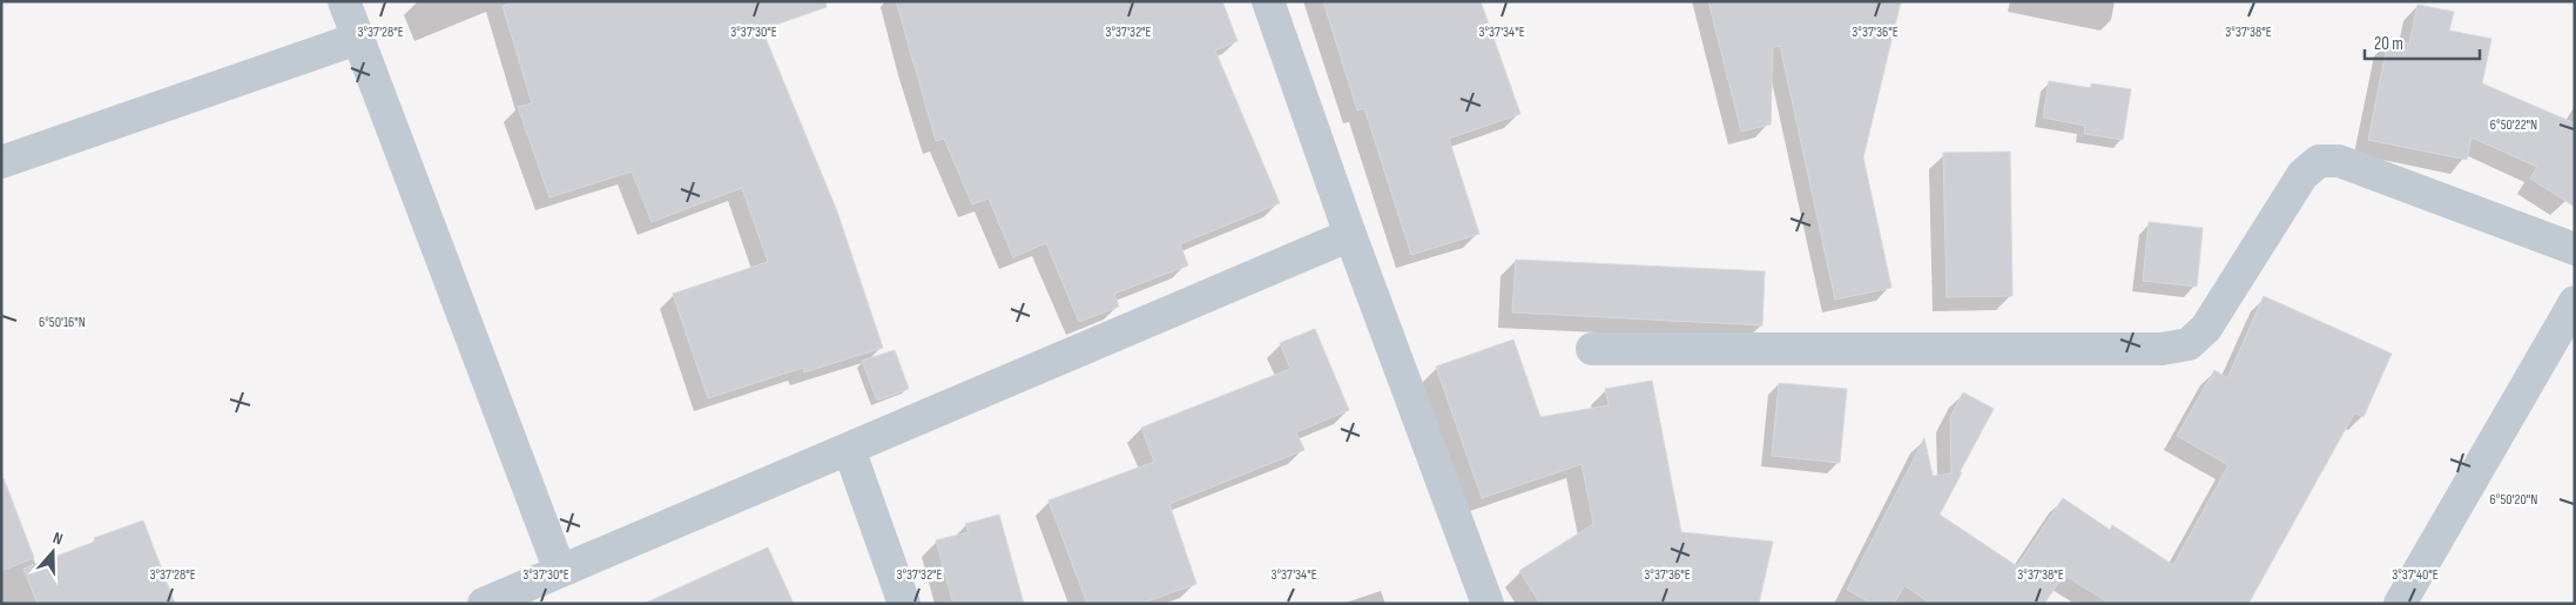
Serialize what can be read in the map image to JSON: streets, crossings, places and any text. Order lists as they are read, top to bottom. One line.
{"scale_bar":"20 m","north":"top","coordinates":["3°37'34\"E","3°37'28\"E","3°37'30\"E","3°37'32\"E","3°37'36\"E","3°37'38\"E","6°50'22\"N","6°50'16\"N","6°50'20\"N","3°37'40\"E"]}
